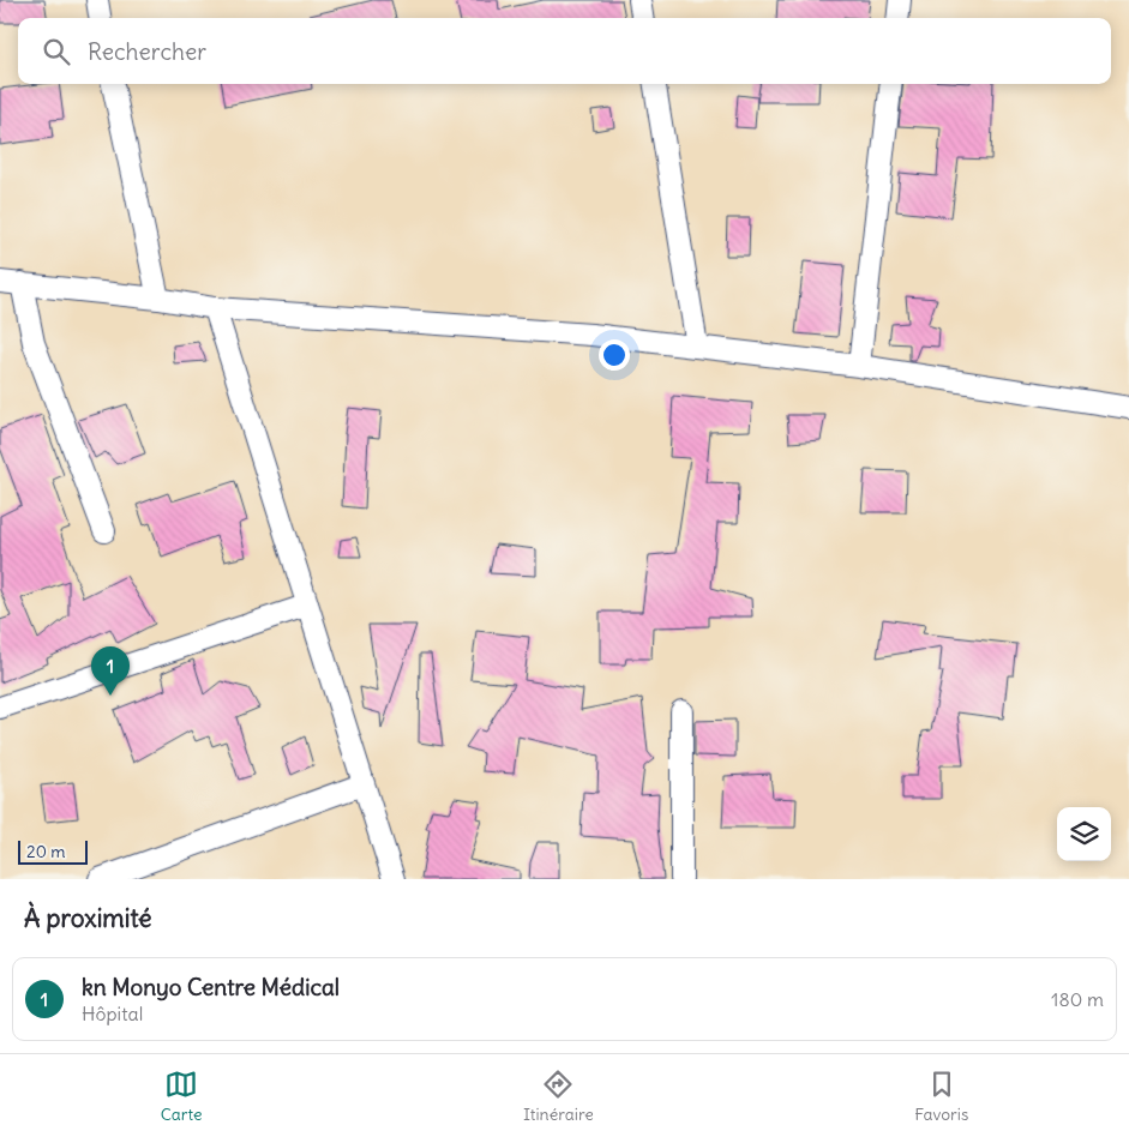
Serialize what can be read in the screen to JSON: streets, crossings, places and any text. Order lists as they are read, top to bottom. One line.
{"scale_bar":"20 m","page":{"search":"Rechercher","pins":"1","scale":"20 m","heading":"À proximité","list":[{"mark":"1","name":"kn Monyo Centre Médical","note":"Hôpital","value":"180 m"}],"nav":["Carte","Itinéraire","Favoris"]}}
